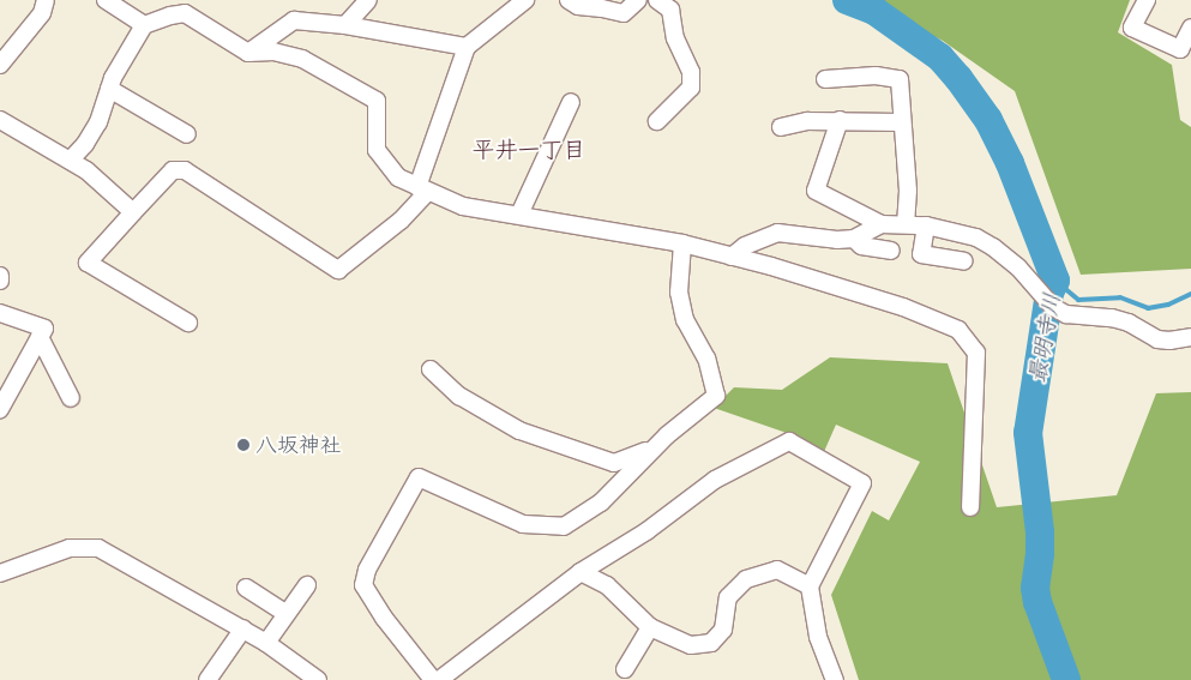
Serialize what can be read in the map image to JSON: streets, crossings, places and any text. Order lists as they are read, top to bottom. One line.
{"districts":["平井一丁目"],"water":["最明寺川"],"places":["八坂神社"]}
